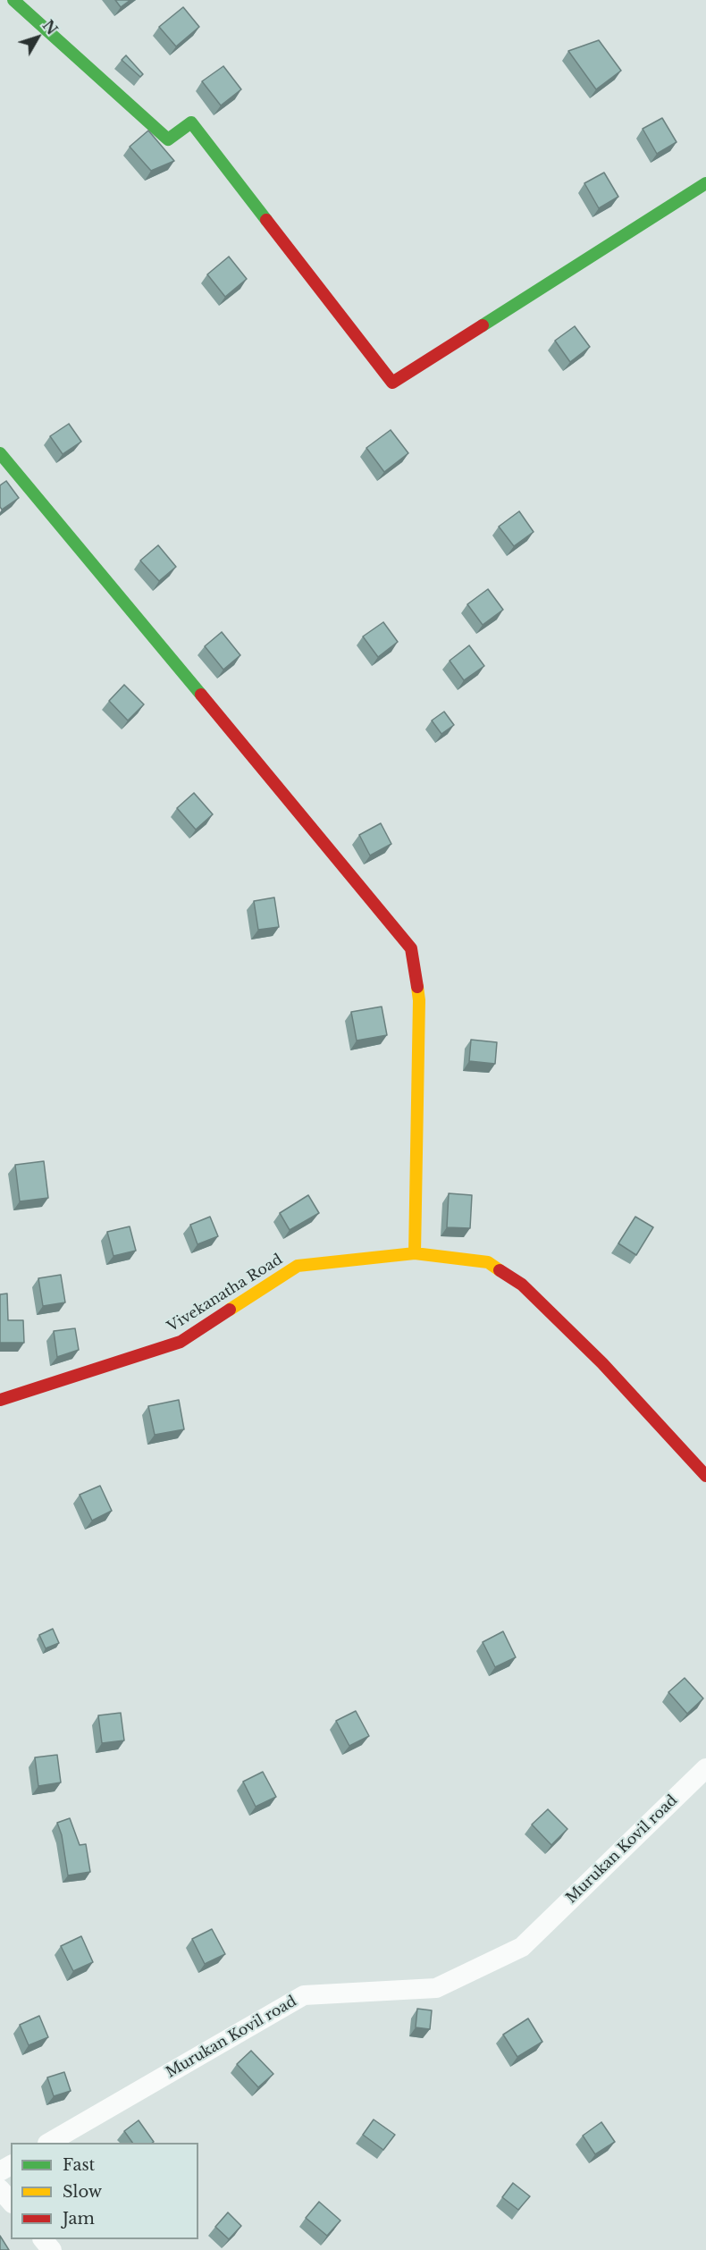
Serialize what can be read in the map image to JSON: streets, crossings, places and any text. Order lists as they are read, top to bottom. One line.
{"streets":{"street":["Vivekanatha Road","Murukan Kovil road"]},"legend":["Fast","Slow","Jam"],"north":"top right"}
